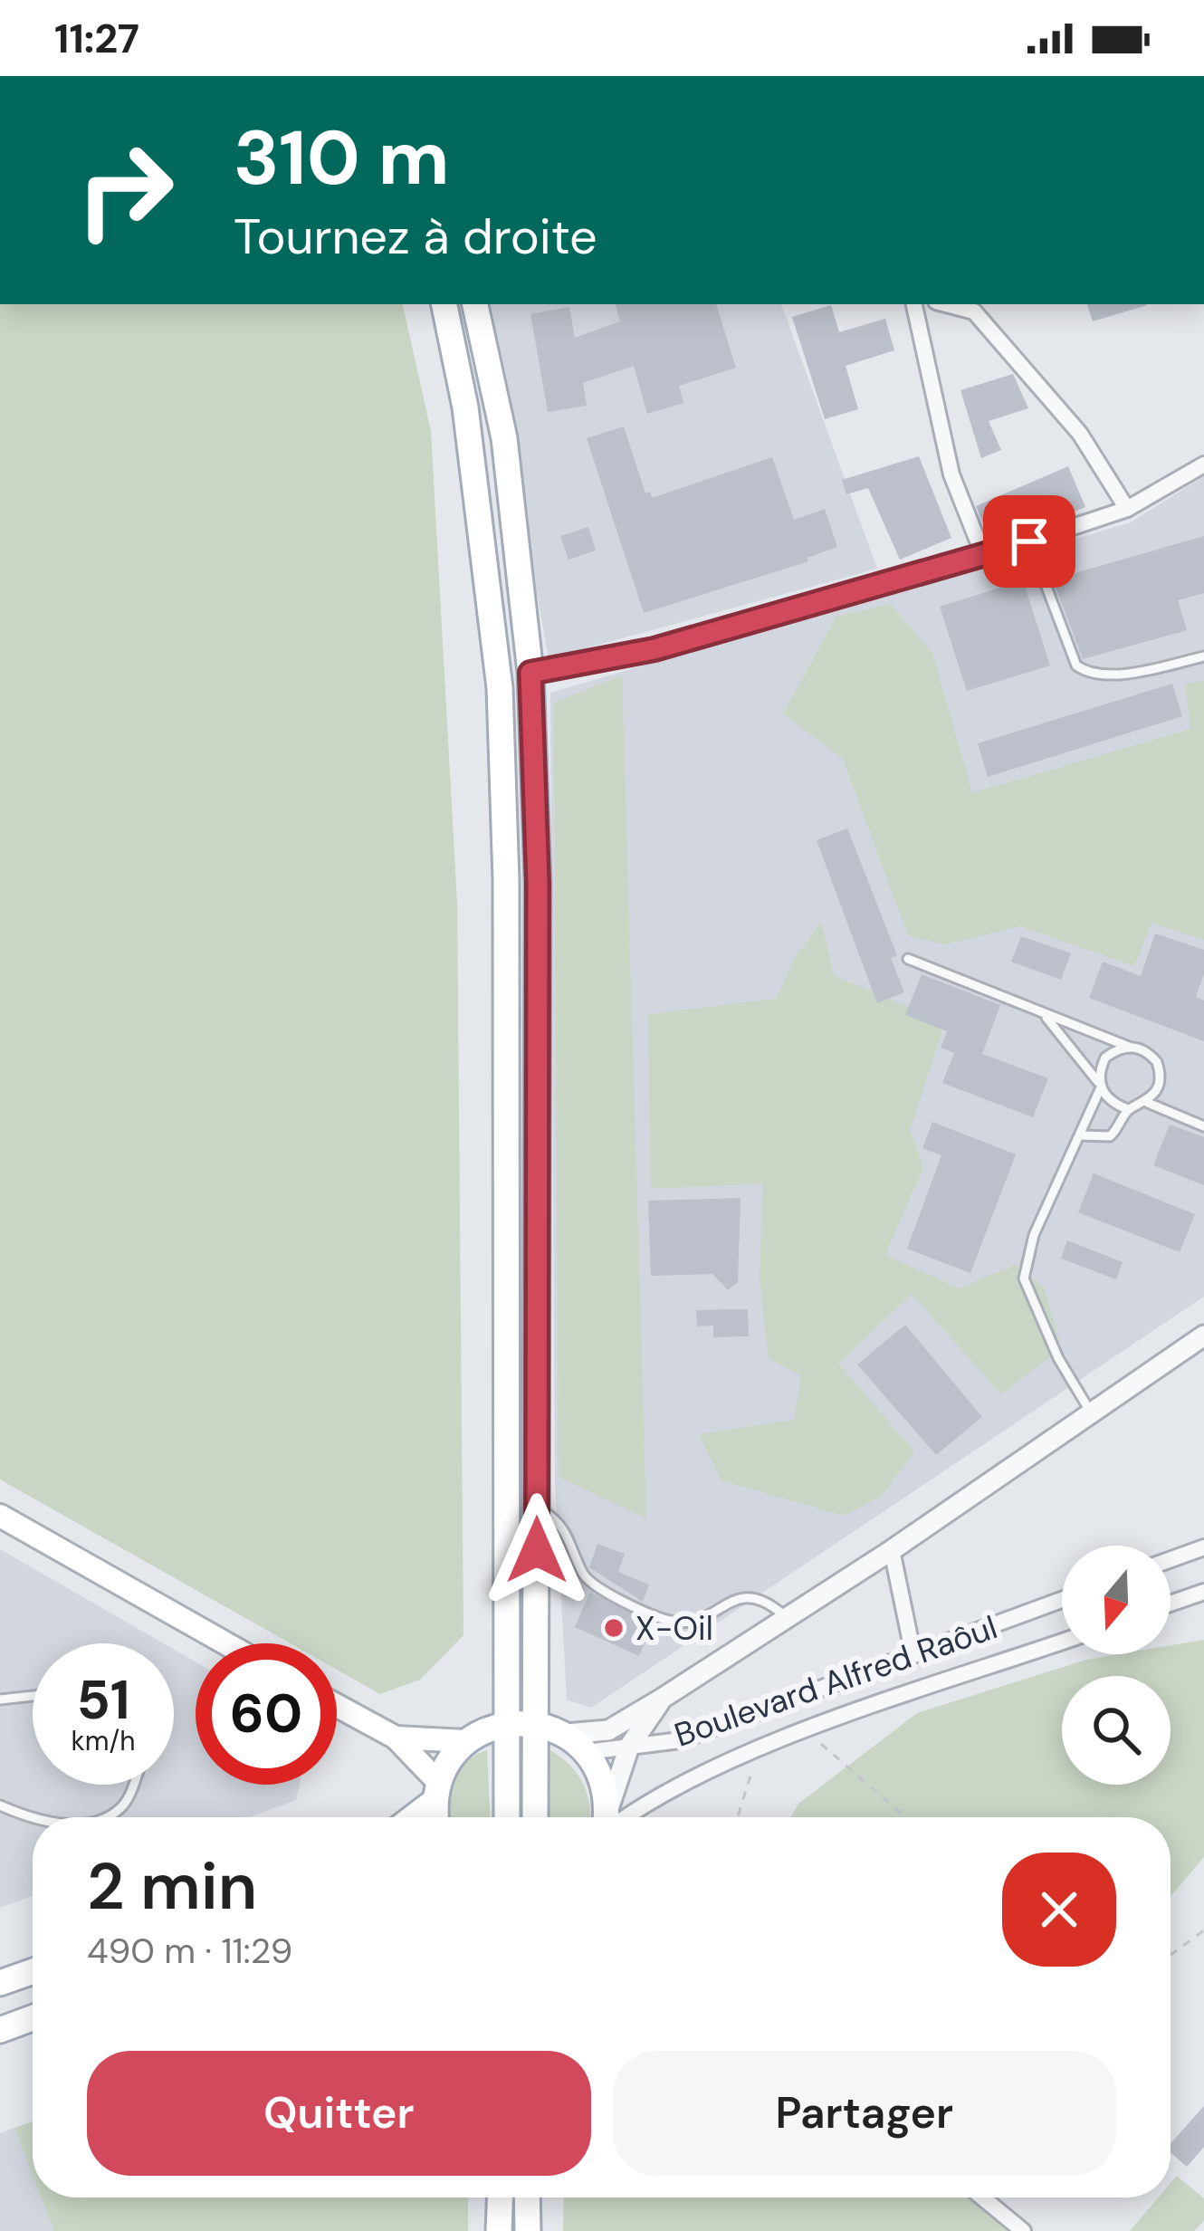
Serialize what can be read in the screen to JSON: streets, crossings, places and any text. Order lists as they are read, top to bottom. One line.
{"streets":{"street":["Boulevard Alfred Raôul"]},"places":["X-Oil"],"north":"bottom","page":{"status":"11:27","turn":["310 m","Tournez à droite"],"speed":"51 km/h","limit":"60","heading":["2 min","490 m · 11:29"],"buttons":["Quitter","Partager"]}}
